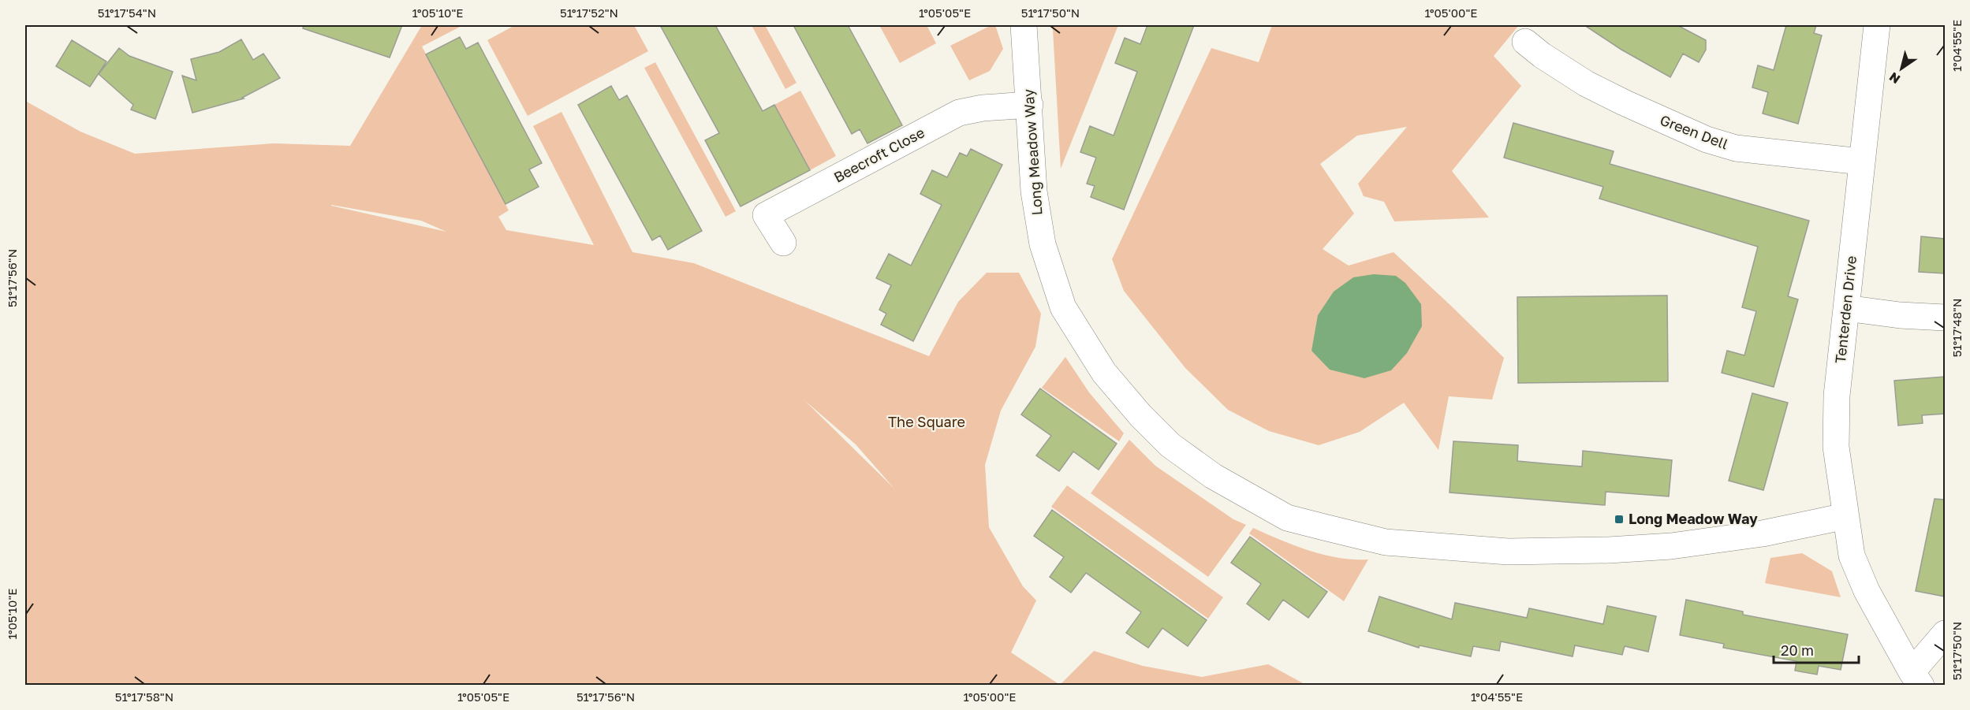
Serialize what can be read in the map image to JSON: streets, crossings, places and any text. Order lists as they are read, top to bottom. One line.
{"streets":{"street":["Green Dell","Long Meadow Way","Beecroft Close","Tenterden Drive"]},"crossings":[["Green Dell","Tenterden Drive"],["Long Meadow Way","Beecroft Close"],["Long Meadow Way","Tenterden Drive"]],"parks":["The Square"],"places":{"transit":["Long Meadow Way"]},"scale_bar":"20 m","north":"bottom left","coordinates":["51°17'54\"N","1°05'10\"E","51°17'52\"N","1°05'05\"E","51°17'50\"N","1°05'00\"E","1°04'55\"E","51°17'56\"N","51°17'48\"N","51°17'58\"N"]}
